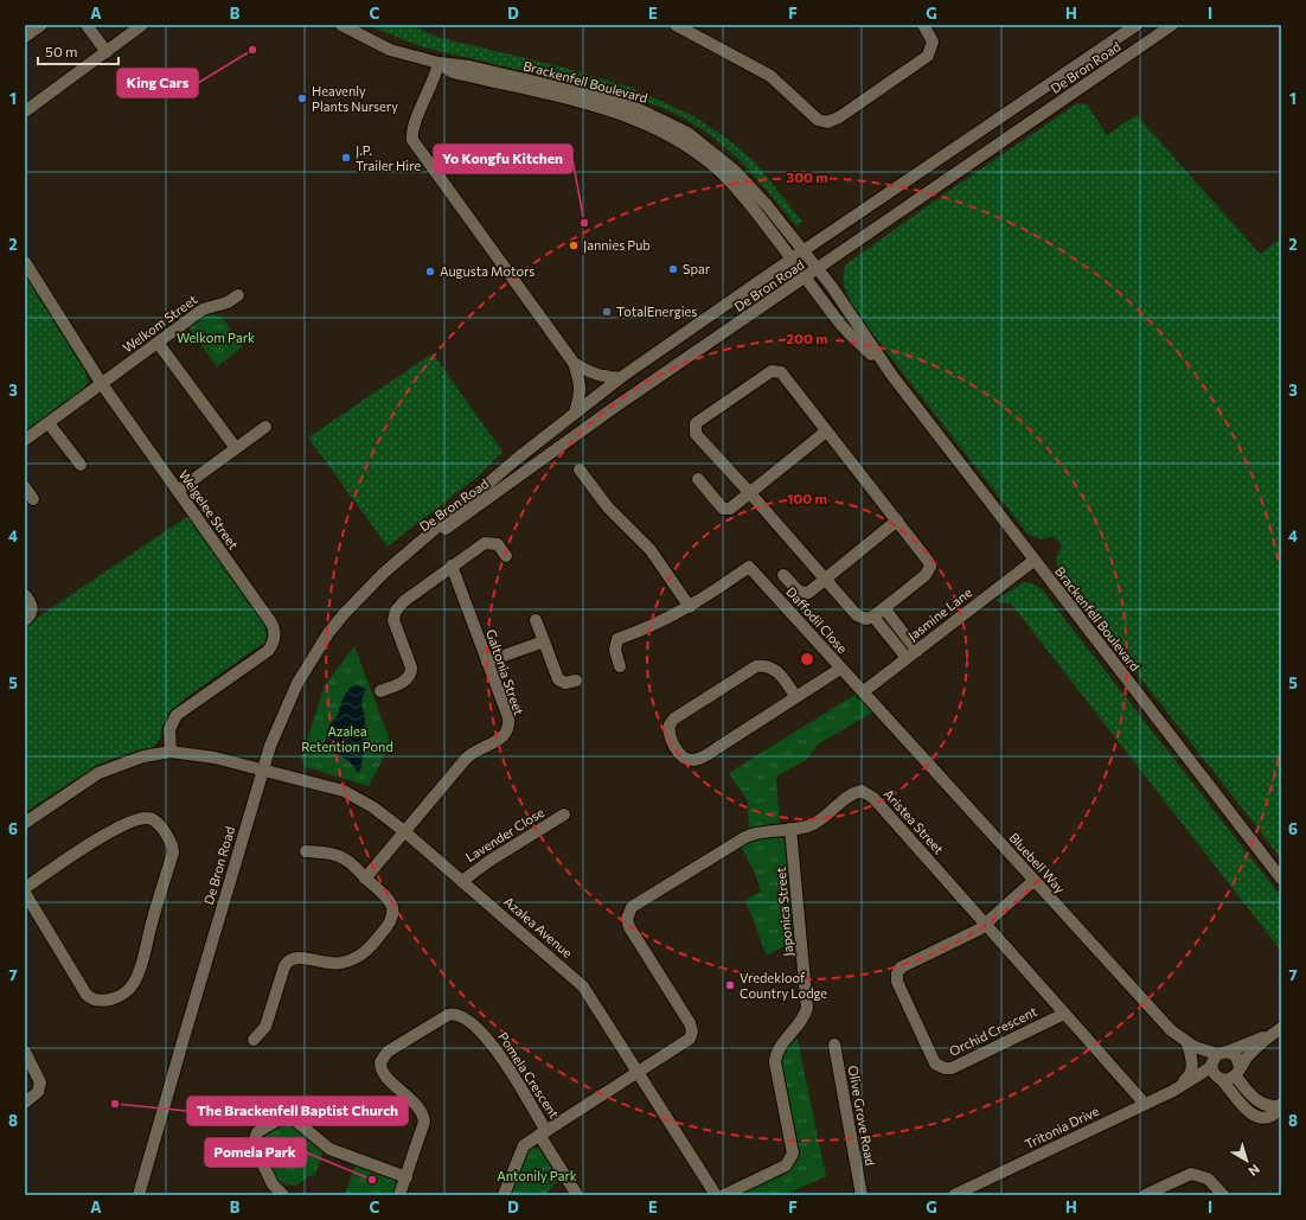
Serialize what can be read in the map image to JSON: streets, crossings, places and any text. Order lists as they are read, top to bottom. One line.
{"streets":{"street":["De Bron Road","Brackenfell Boulevard","Welkom Street","Welgelee Street","Jasmine Lane","Daffodil Close","Galtonia Street","Aristea Street","Lavender Close","Bluebell Way","Japonica Street","Azalea Avenue","Orchid Crescent","Pomela Crescent","Olive Grove Road","Tritonia Drive"]},"crossings":[["De Bron Road","Brackenfell Boulevard"],["De Bron Road","Azalea Avenue"],["Brackenfell Boulevard","Jasmine Lane"],["Welkom Street","Welgelee Street"],["Welgelee Street","Azalea Avenue"],["Jasmine Lane","Daffodil Close"],["Jasmine Lane","Bluebell Way"],["Daffodil Close","Bluebell Way"],["Galtonia Street","Azalea Avenue"],["Aristea Street","Japonica Street"],["Aristea Street","Azalea Avenue"],["Aristea Street","Orchid Crescent"],["Aristea Street","Tritonia Drive"],["Lavender Close","Azalea Avenue"],["Bluebell Way","Orchid Crescent"]],"parks":["Welkom Park","Azalea Retention Pond","Antonily Park"],"places":["King Cars","Heavenly Plants Nursery","J.P. Trailer Hire","Yo Kongfu Kitchen","Jannies Pub","Spar","Augusta Motors","TotalEnergies","Vredekloof Country Lodge","The Brackenfell Baptist Church","Pomela Park"],"scale_bar":"50 m","north":"bottom right","grid":{"columns":["A","B","C","D","E","F","G","H","I"],"rows":["1","2","3","4","5","6","7","8"]},"rings":["300 m","200 m","100 m"]}
